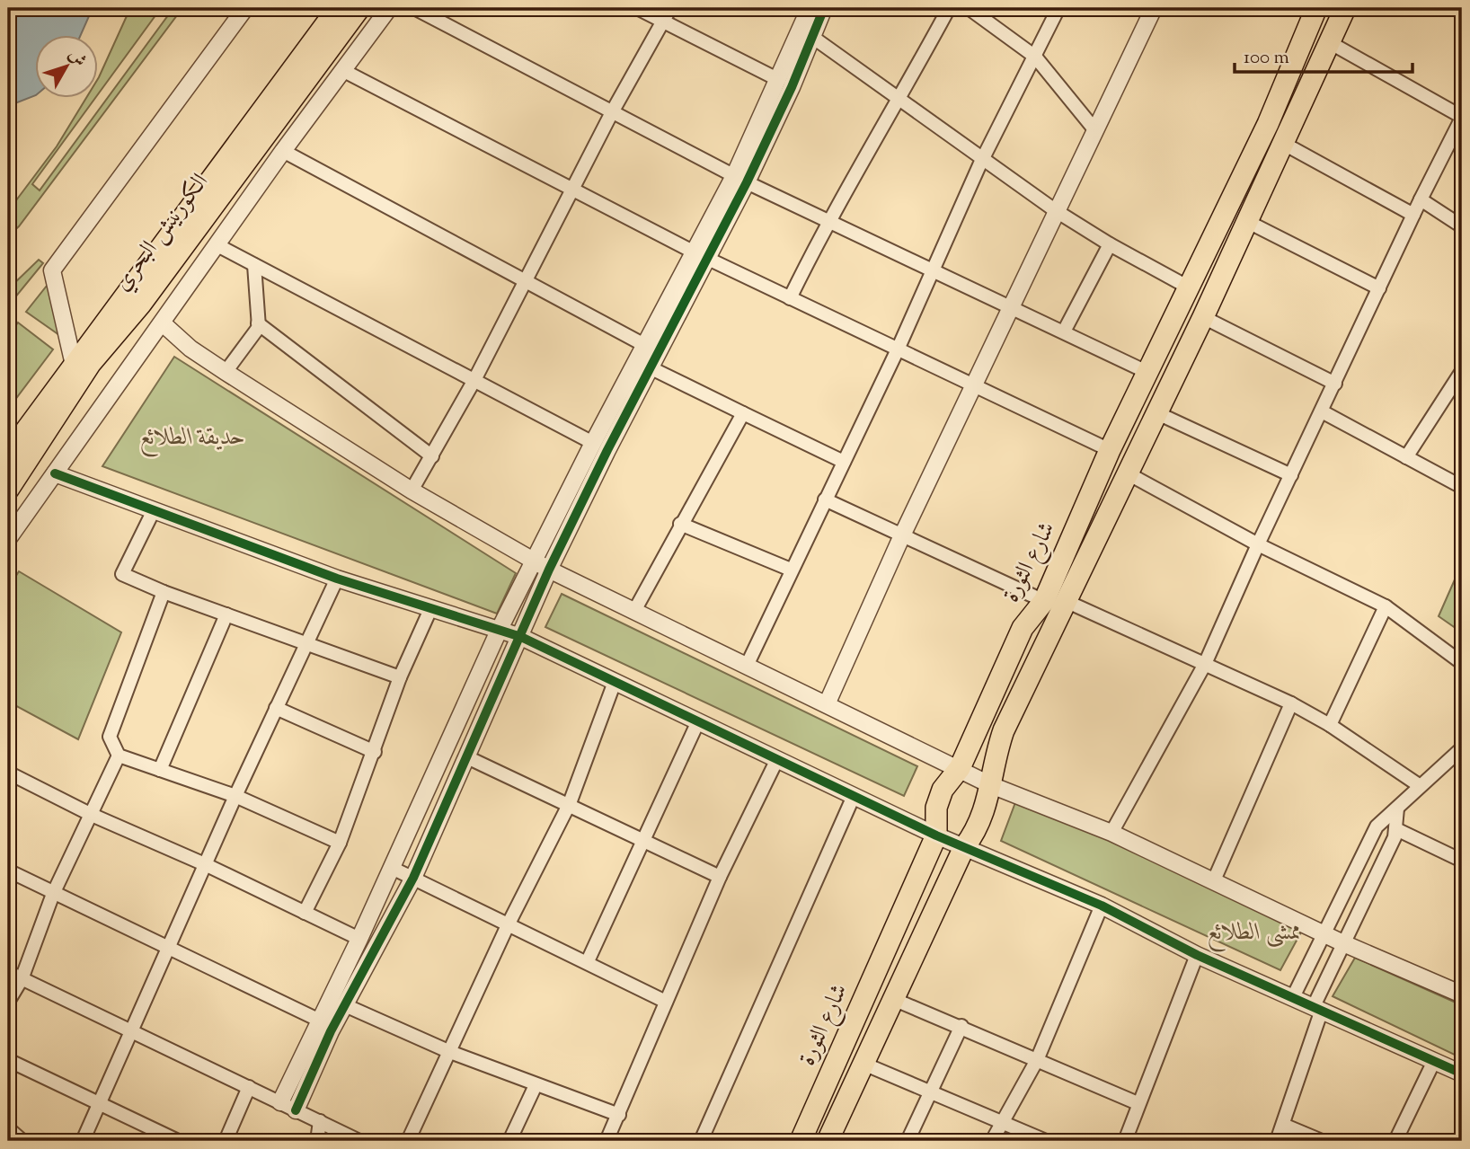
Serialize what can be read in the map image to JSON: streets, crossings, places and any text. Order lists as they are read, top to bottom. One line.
{"streets":{"main road":["الكورنيش البحري","شارع الثورة"]},"parks":["حديقة الطلائع","ممشى الطلائع"],"scale_bar":"100 m","north":"top right"}
